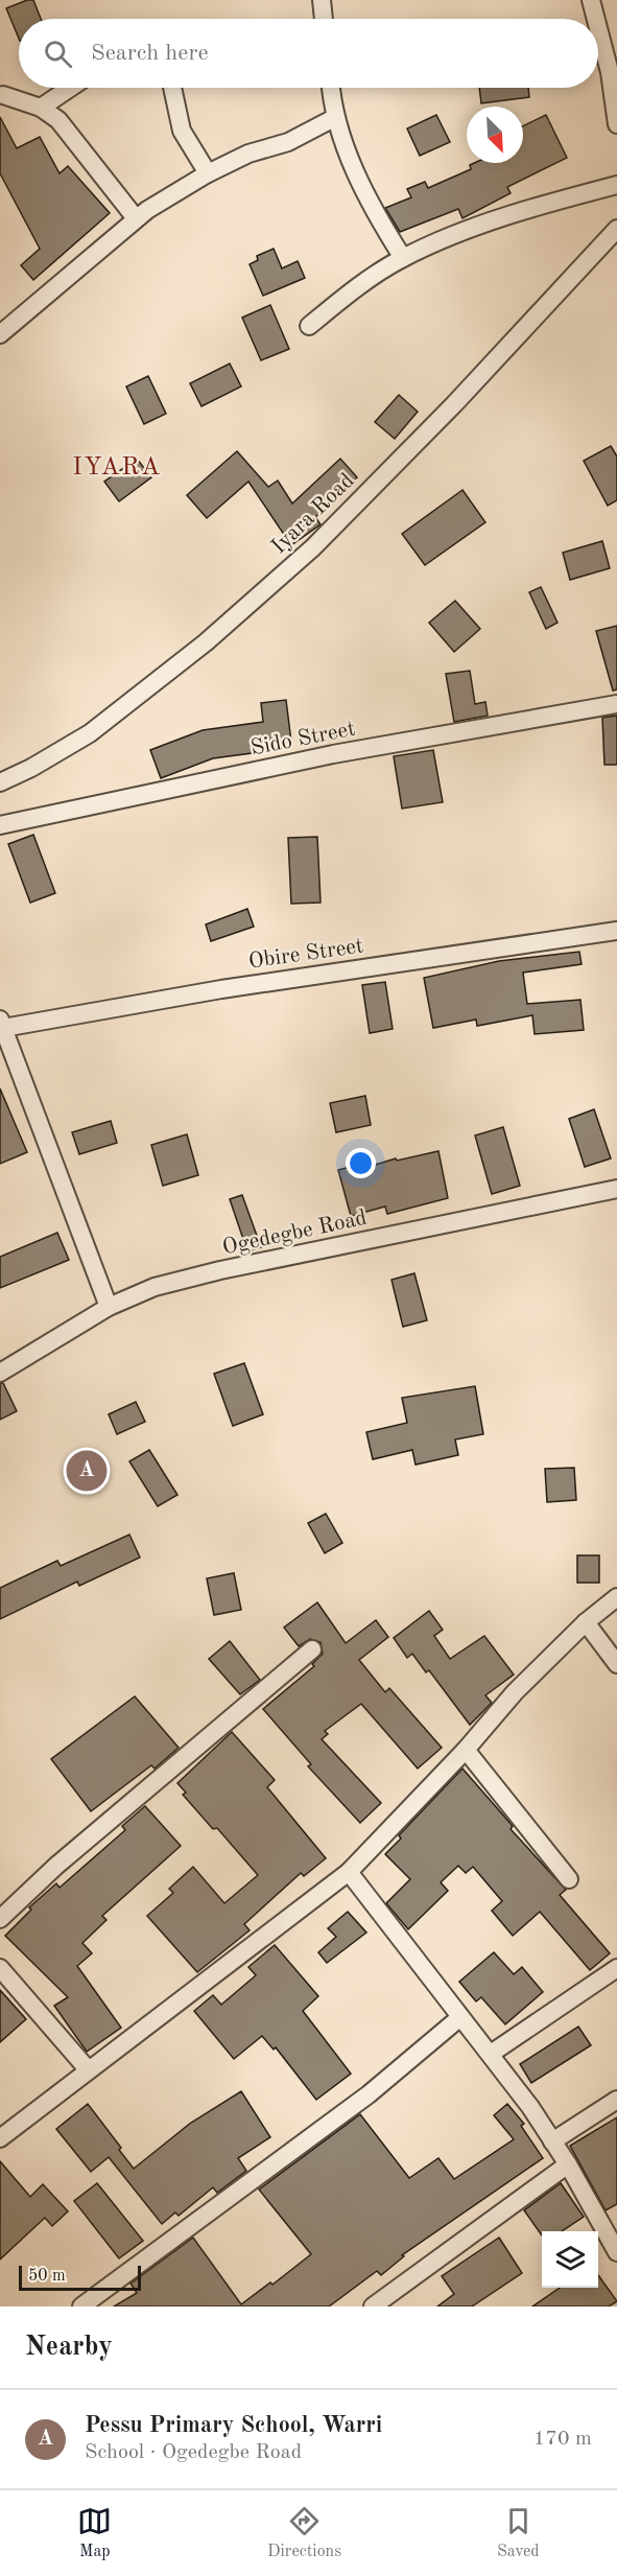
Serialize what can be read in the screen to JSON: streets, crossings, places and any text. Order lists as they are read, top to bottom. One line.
{"streets":{"street":["Iyara Road","Sido Street","Obire Street","Ogedegbe Road"]},"districts":["IYARA"],"scale_bar":"50 m","north":"bottom right","page":{"search":"Search here","pins":"A","scale":"50 m","heading":"Nearby","list":[{"mark":"A","name":"Pessu Primary School, Warri","note":"School · Ogedegbe Road","value":"170 m"}],"nav":["Map","Directions","Saved"]}}
